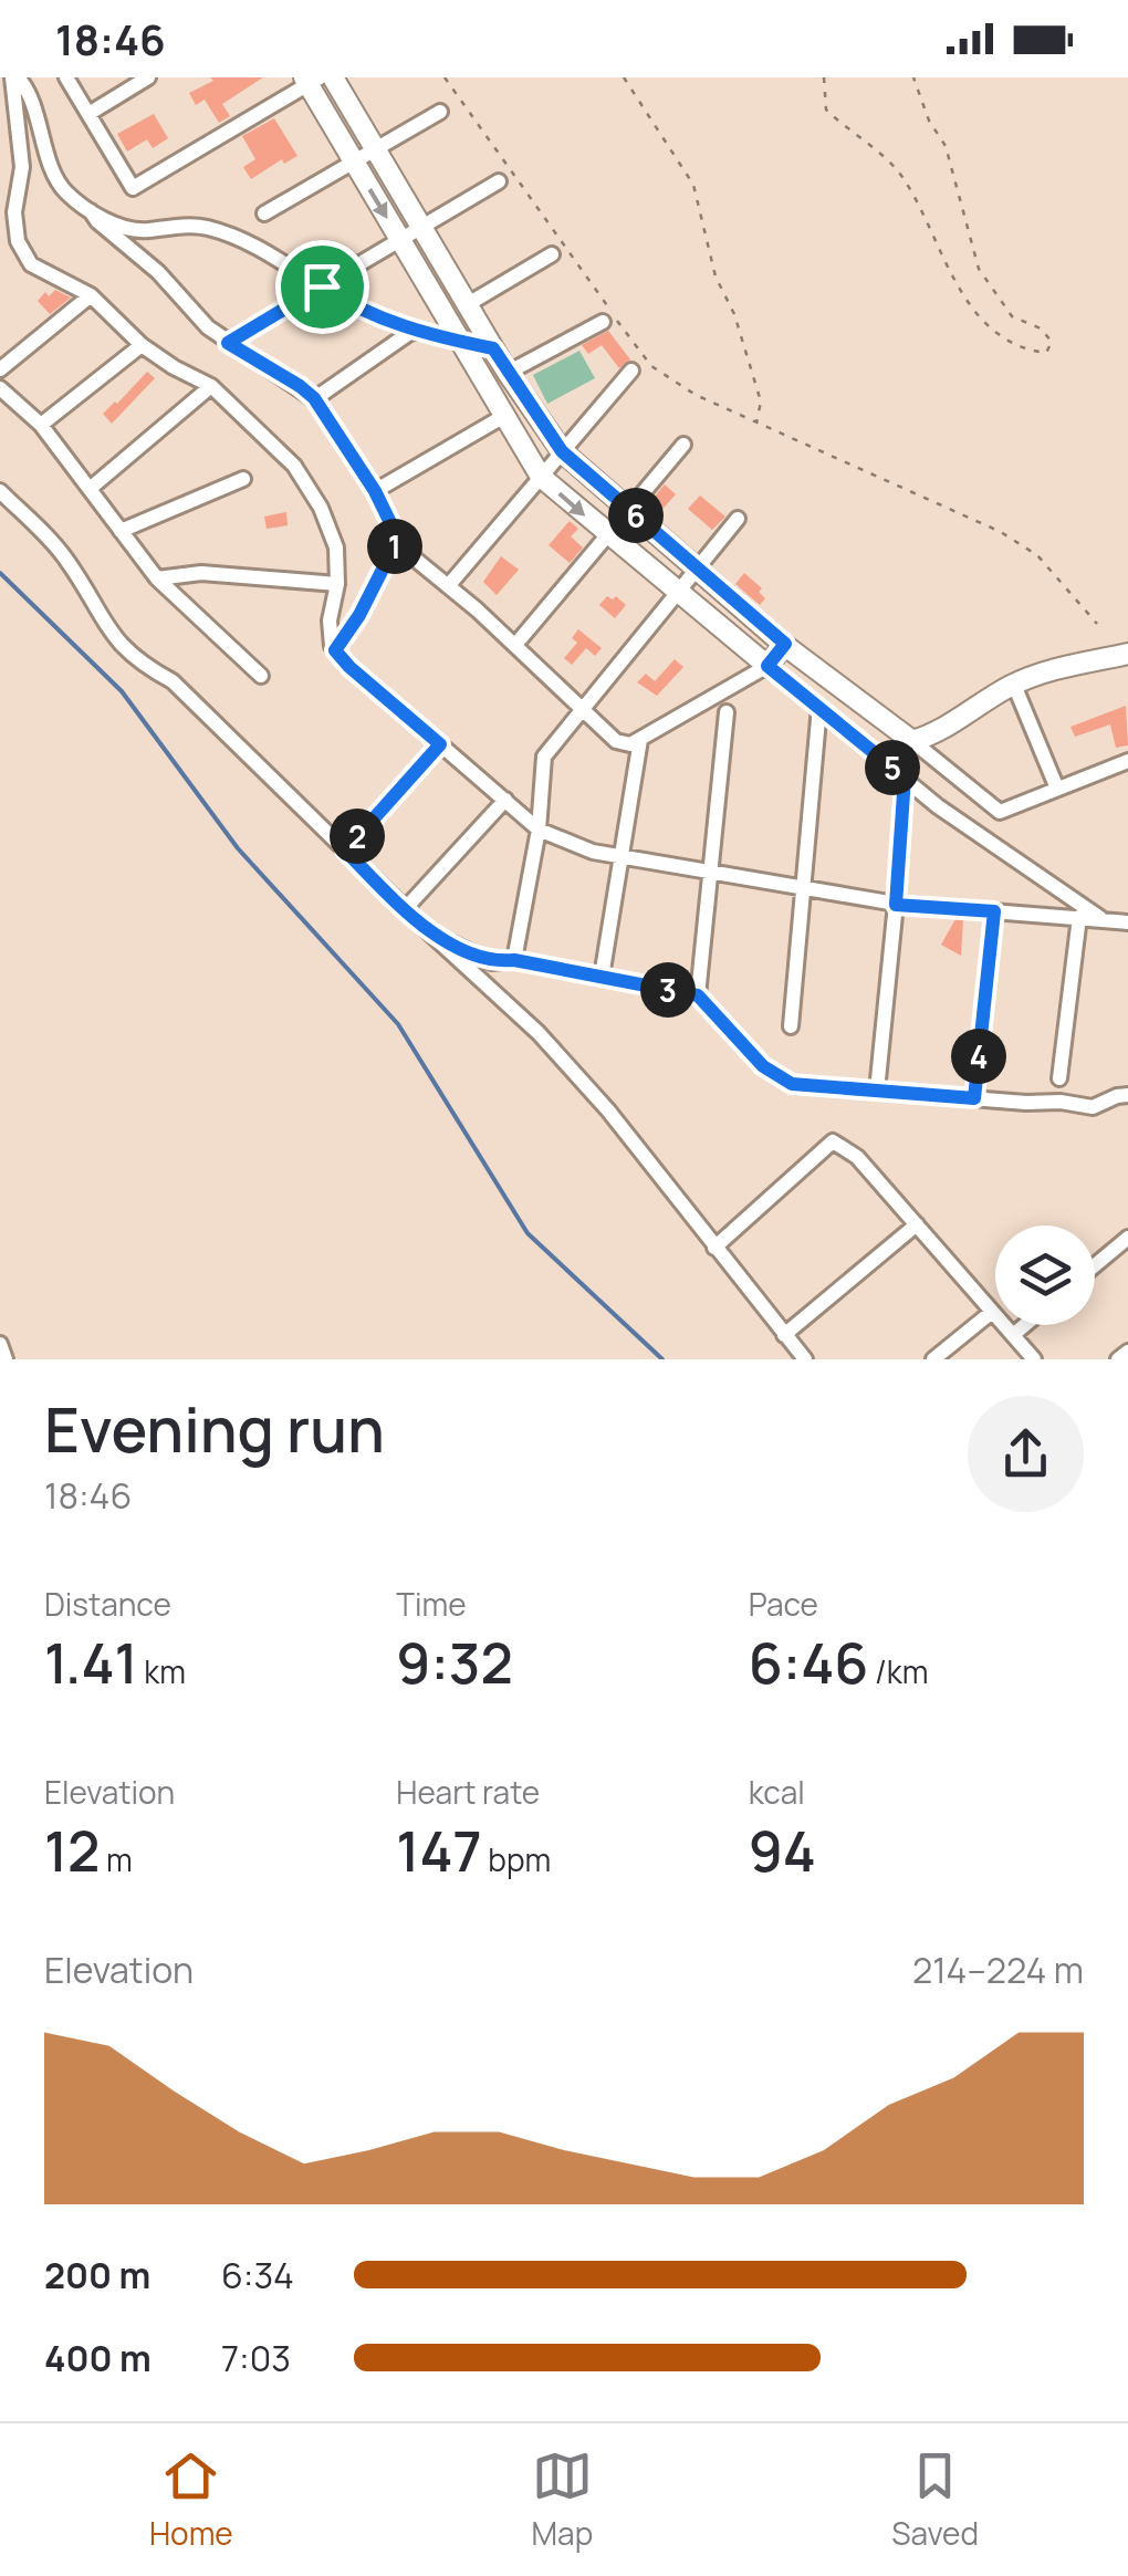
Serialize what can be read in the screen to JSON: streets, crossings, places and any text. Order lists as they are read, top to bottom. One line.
{"page":{"status":"18:46","pins":["6","1","5","2","3","4"],"heading":["Evening run","18:46"],"stats":[["Distance","1.41 km"],["Time","9:32"],["Pace","6:46 /km"],["Elevation","12 m"],["Heart rate","147 bpm"],["kcal","94"]],"chart":["Elevation","214–224 m"],"list":[{"name":"200 m","note":"6:34"},{"name":"400 m","note":"7:03"}],"tabs":["Home","Map","Saved"]}}
